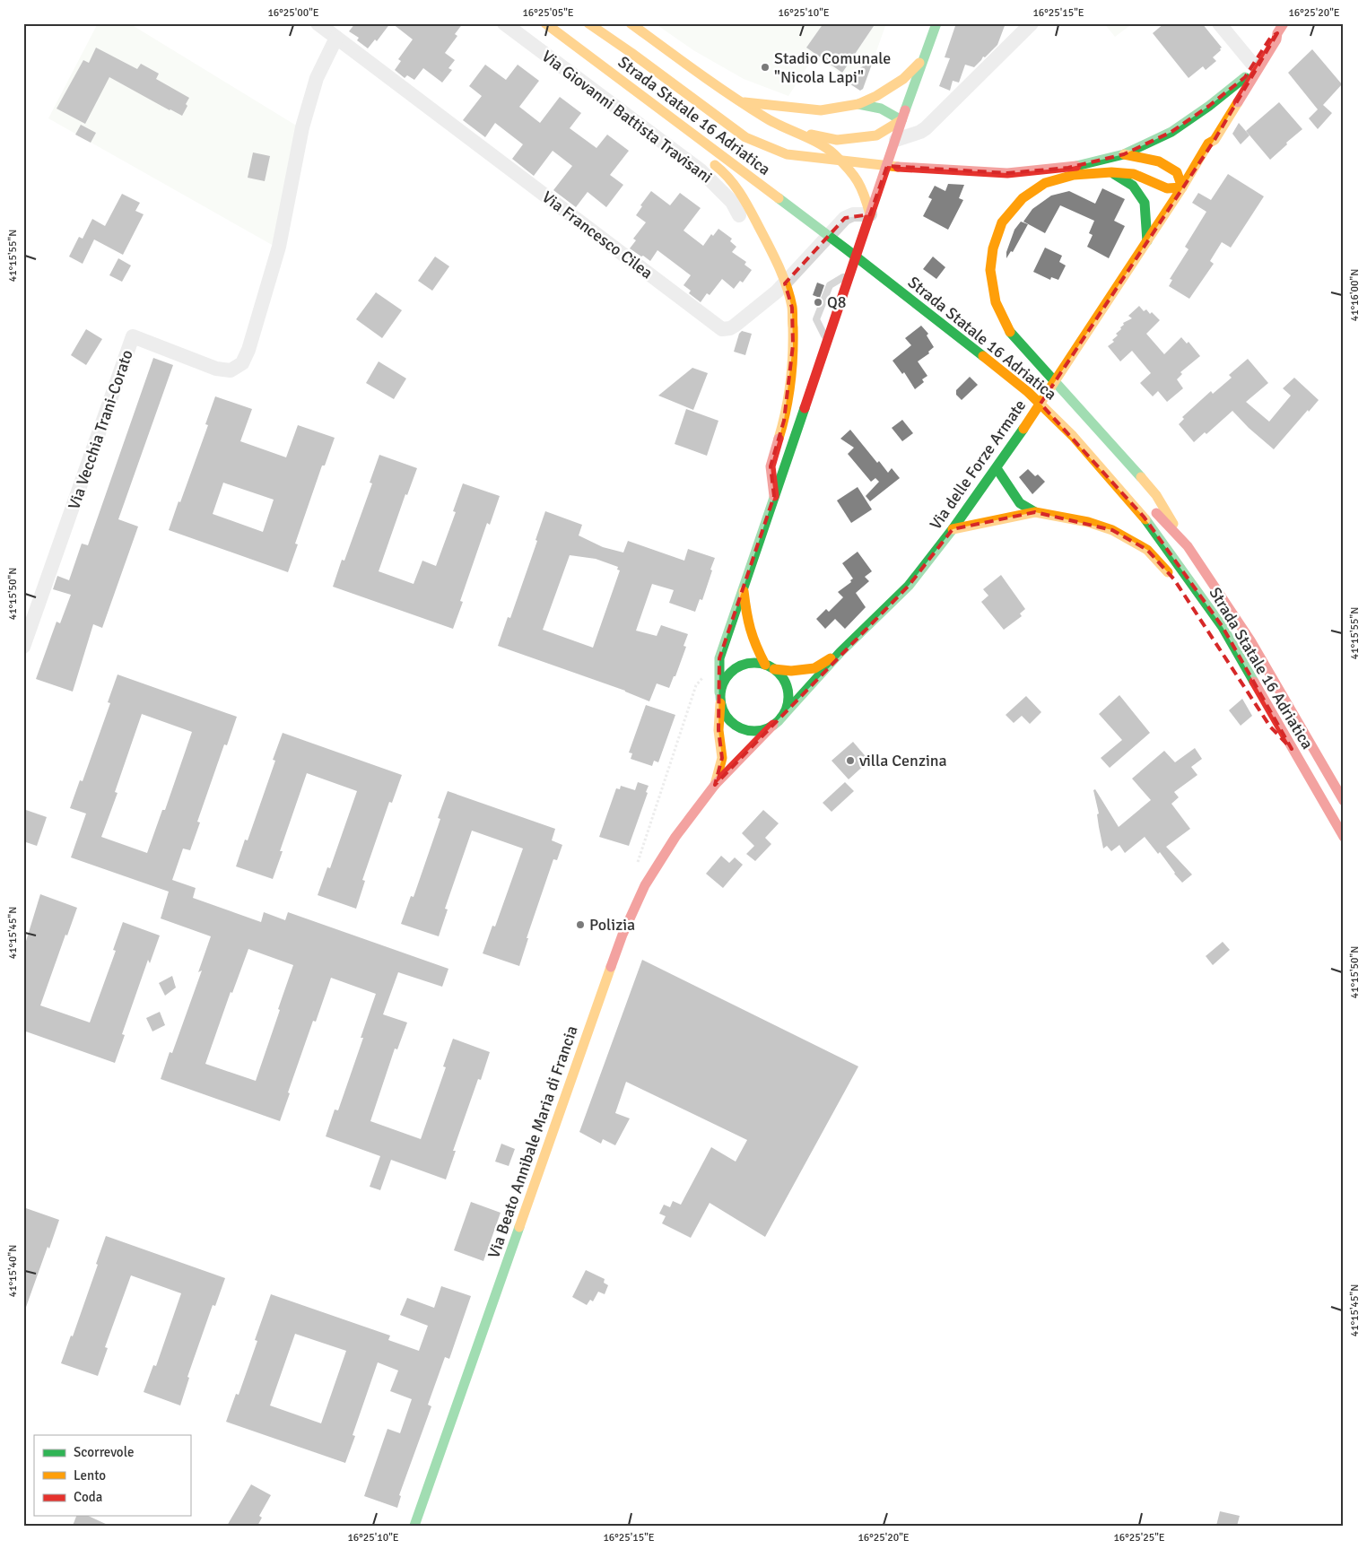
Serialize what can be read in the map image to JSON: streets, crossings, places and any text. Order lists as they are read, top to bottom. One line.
{"streets":{"main road":["Strada Statale 16 Adriatica","Via delle Forze Armate","Via Beato Annibale Maria di Francia"],"street":["Via Giovanni Battista Travisani","Via Francesco Cilea","Via Vecchia Trani-Corato"]},"crossings":[["Via Giovanni Battista Travisani","Via Francesco Cilea"],["Via Francesco Cilea","Via Vecchia Trani-Corato"],["Via delle Forze Armate","Via Beato Annibale Maria di Francia"]],"places":["Stadio Comunale \"Nicola Lapi\"","Q8","villa Cenzina","Polizia"],"legend":["Scorrevole","Lento","Coda"],"coordinates":["16°25'00\"E","16°25'05\"E","16°25'10\"E","16°25'15\"E","16°25'20\"E","41°15'55\"N","41°16'00\"N","41°15'50\"N","41°15'45\"N","41°15'40\"N","16°25'25\"E"]}
